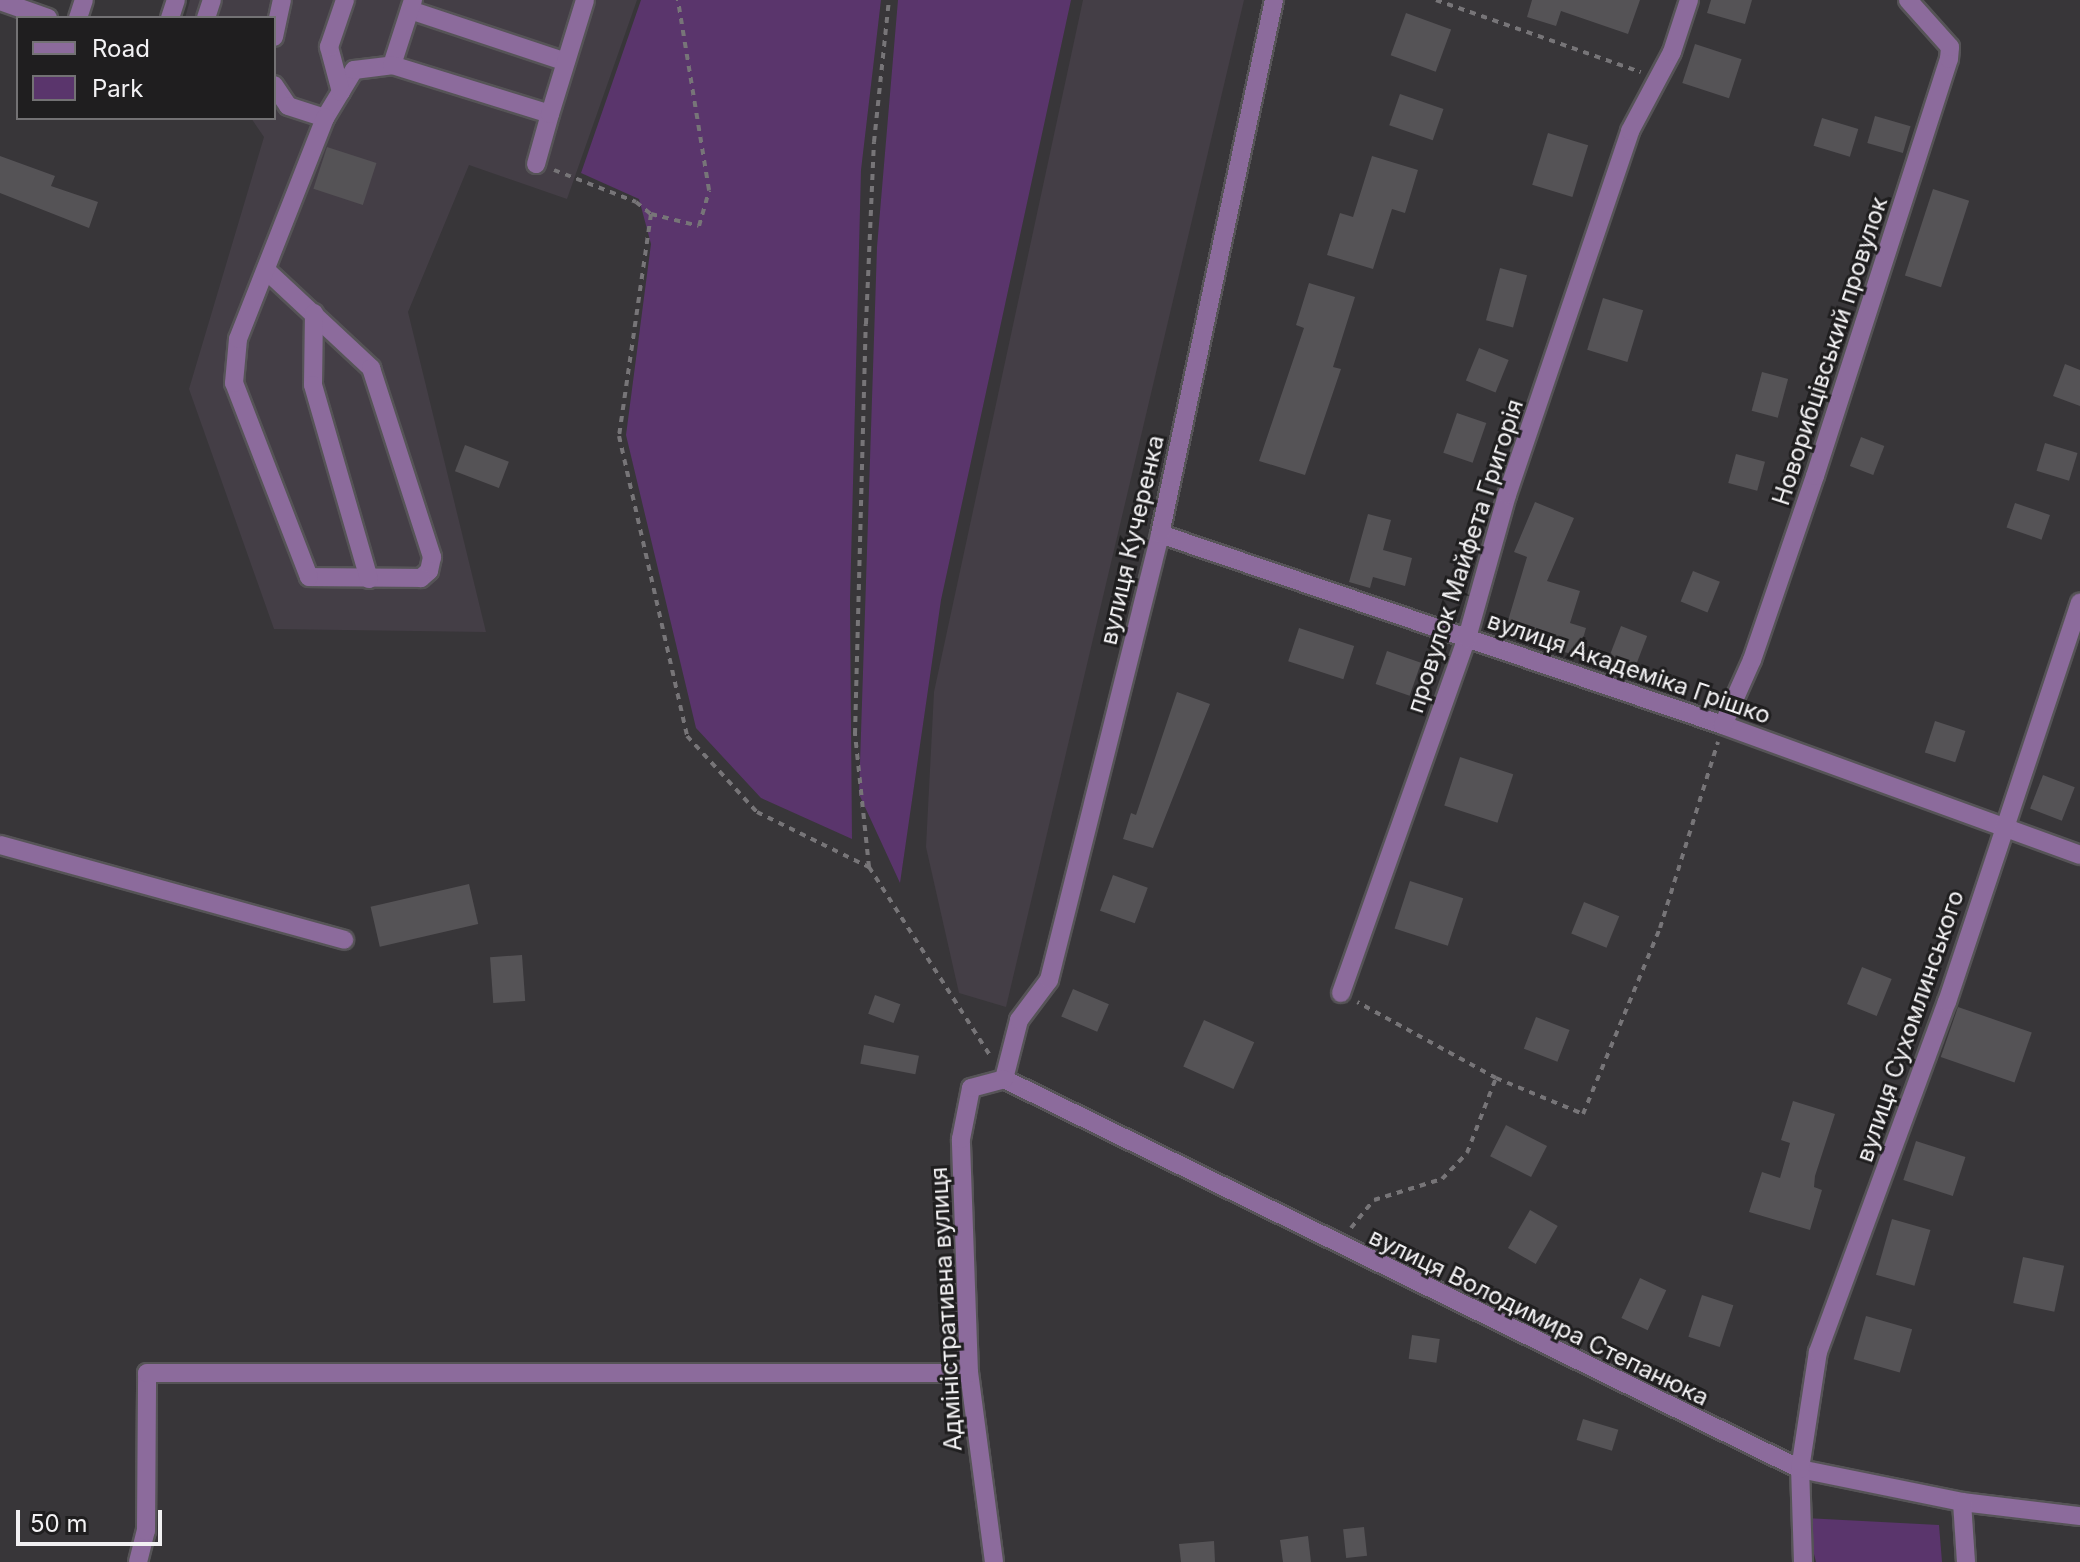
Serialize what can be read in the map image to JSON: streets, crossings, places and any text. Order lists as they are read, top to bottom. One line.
{"streets":{"street":["Новорибцівський провулок","вулиця Кучеренка","провулок Майфета Григорія","вулиця Академіка Грішко","вулиця Сухомлинського","Адміністративна вулиця","вулиця Володимира Степанюка"]},"crossings":[["Новорибцівський провулок","вулиця Академіка Грішко"],["вулиця Кучеренка","вулиця Академіка Грішко"],["вулиця Кучеренка","Адміністративна вулиця"],["вулиця Кучеренка","вулиця Володимира Степанюка"],["провулок Майфета Григорія","вулиця Академіка Грішко"],["вулиця Академіка Грішко","вулиця Сухомлинського"],["вулиця Сухомлинського","вулиця Володимира Степанюка"],["Адміністративна вулиця","вулиця Володимира Степанюка"]],"legend":["Road","Park"],"scale_bar":"50 m"}
